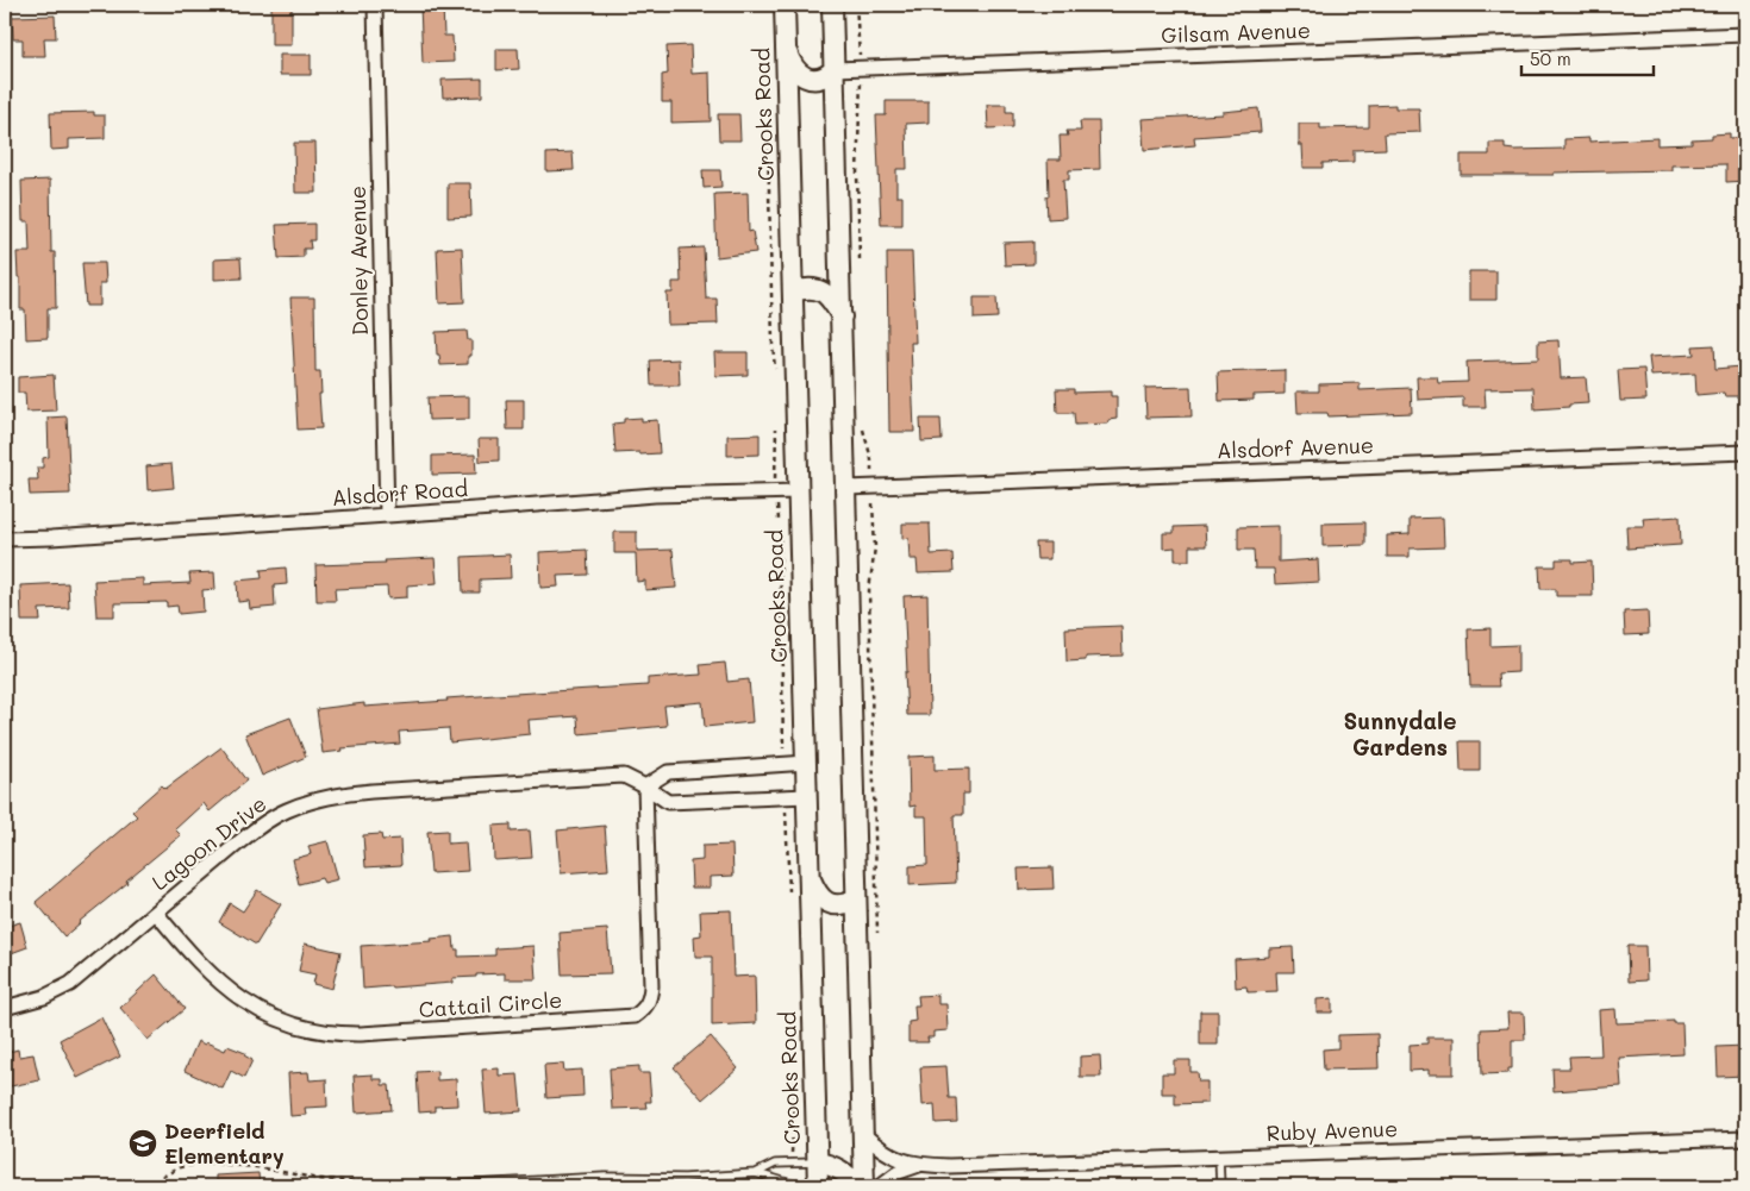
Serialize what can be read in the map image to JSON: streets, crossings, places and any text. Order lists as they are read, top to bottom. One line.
{"streets":{"main road":["Crooks Road"],"street":["Gilsam Avenue","Donley Avenue","Alsdorf Avenue","Alsdorf Road","Lagoon Drive","Cattail Circle","Ruby Avenue"]},"crossings":[["Crooks Road","Alsdorf Road"],["Crooks Road","Lagoon Drive"],["Donley Avenue","Alsdorf Road"],["Lagoon Drive","Cattail Circle"]],"districts":["Sunnydale Gardens"],"places":{"school or university":["Deerfield Elementary"]},"scale_bar":"50 m"}
